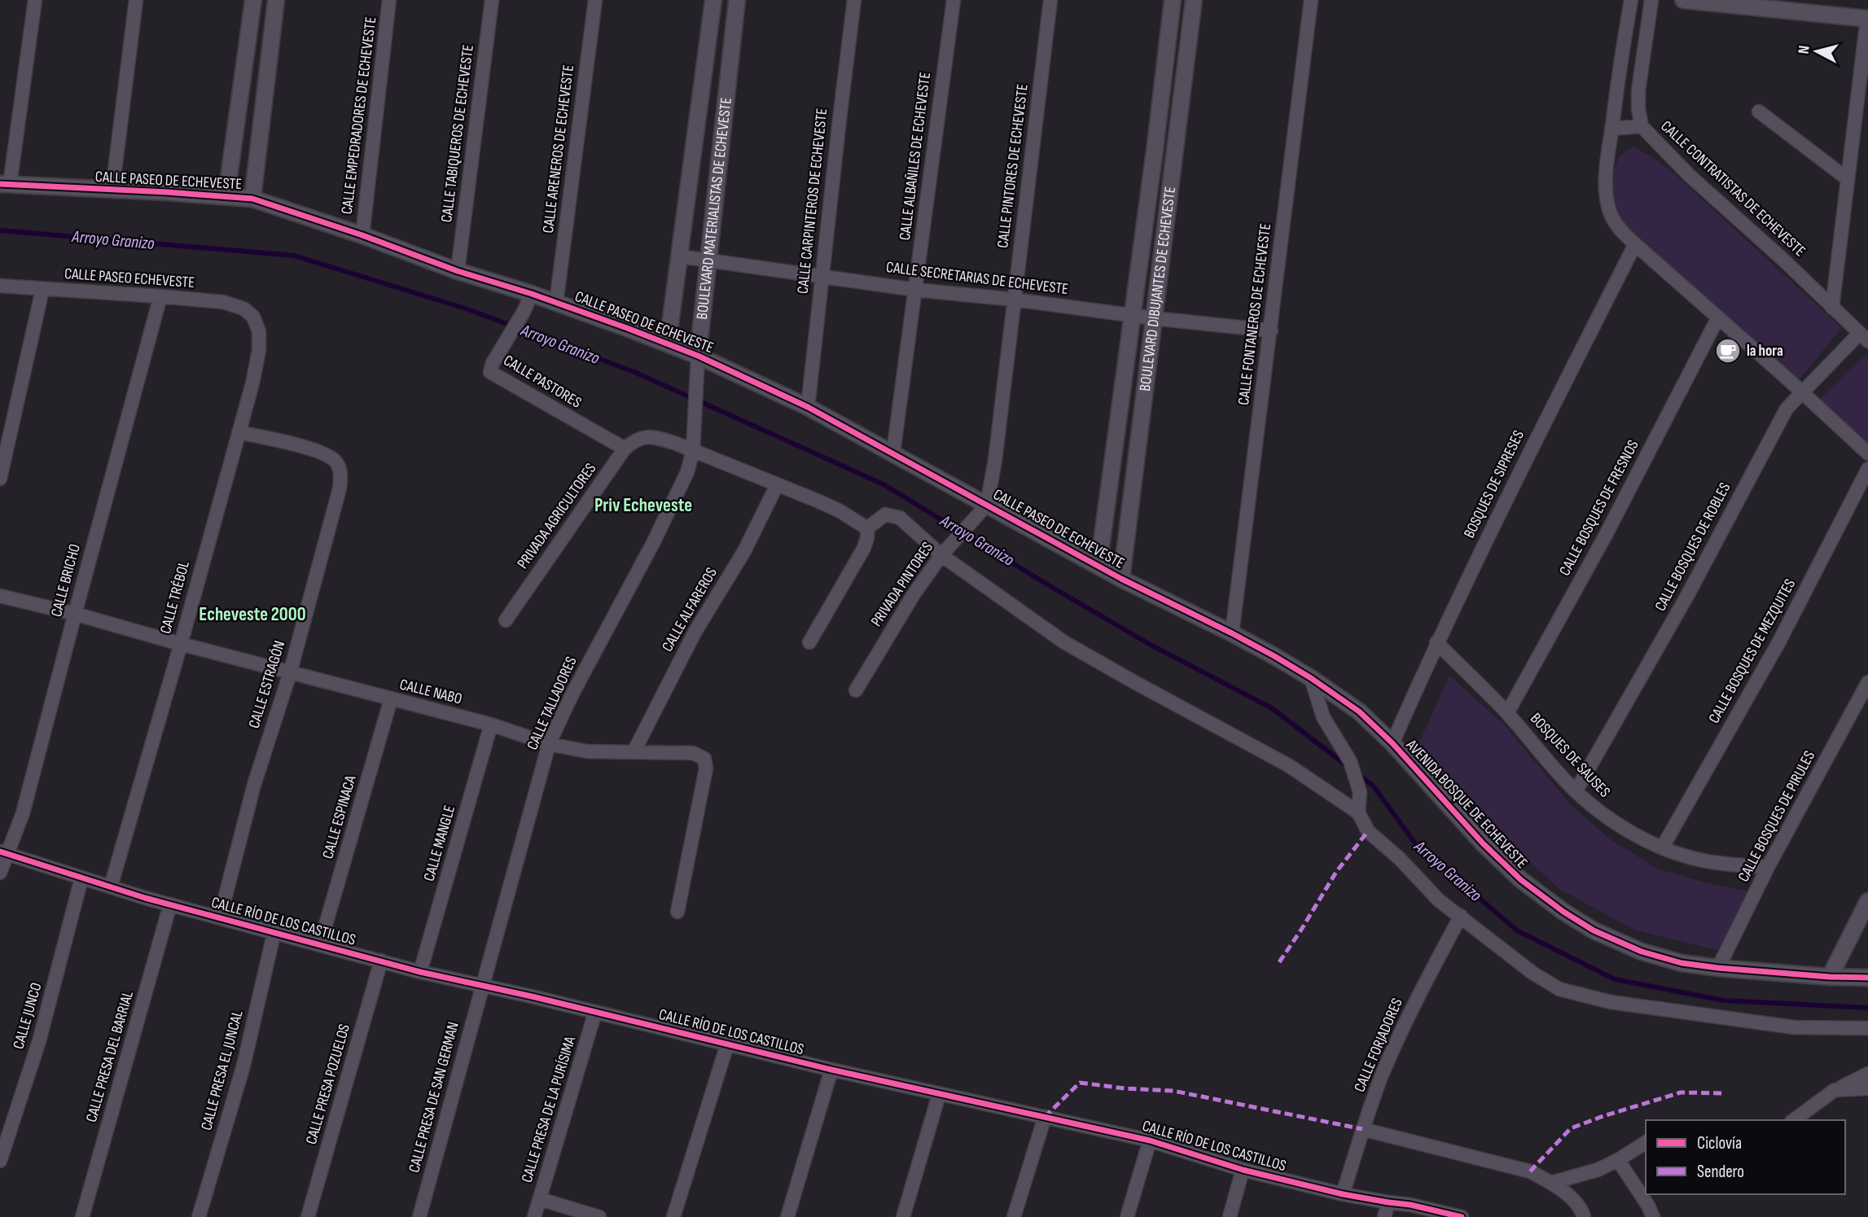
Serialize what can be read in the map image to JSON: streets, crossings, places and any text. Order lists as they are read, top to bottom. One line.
{"streets":{"street":["CALLE EMPEDRADORES DE ECHEVESTE","CALLE TABIQUEROS DE ECHEVESTE","CALLE ARENEROS DE ECHEVESTE","CALLE ALBAÑILES DE ECHEVESTE","CALLE PINTORES DE ECHEVESTE","CALLE PASEO DE ECHEVESTE","CALLE CONTRATISTAS DE ECHEVESTE","CALLE CARPINTEROS DE ECHEVESTE","BOULEVARD MATERIALISTAS DE ECHEVESTE","CALLE PASEO ECHEVESTE","CALLE SECRETARIAS DE ECHEVESTE","BOULEVARD DIBUJANTES DE ECHEVESTE","CALLE FONTANEROS DE ECHEVESTE","CALLE PASTORES","BOSQUES DE SIPRESES","CALLE BOSQUES DE FRESNOS","PRIVADA AGRICULTORES","CALLE BOSQUES DE ROBLES","CALLE BRICHO","PRIVADA PINTORES","CALLE TRÉBOL","CALLE ALFAREROS","CALLE BOSQUES DE MEZQUITES","CALLE ESTRAGÓN","CALLE NABO","CALLE TALLADORES","BOSQUES DE SAUSES","AVENIDA BOSQUE DE ECHEVESTE","CALLE BOSQUES DE PIRULES","CALLE ESPINACA","CALLE MANGLE","CALLE RÍO DE LOS CASTILLOS","CALLE JUNCO","CALLE FORJADORES","CALLE PRESA DEL BARRIAL","CALLE PRESA EL JUNCAL","CALLE PRESA POZUELOS","CALLE PRESA DE SAN GERMAN","CALLE PRESA DE LA PURÍSIMA"]},"crossings":[["CALLE EMPEDRADORES DE ECHEVESTE","CALLE PASEO DE ECHEVESTE"],["CALLE TABIQUEROS DE ECHEVESTE","CALLE PASEO DE ECHEVESTE"],["CALLE ARENEROS DE ECHEVESTE","CALLE PASEO DE ECHEVESTE"],["CALLE ALBAÑILES DE ECHEVESTE","CALLE PASEO DE ECHEVESTE"],["CALLE ALBAÑILES DE ECHEVESTE","CALLE SECRETARIAS DE ECHEVESTE"],["CALLE PINTORES DE ECHEVESTE","CALLE PASEO DE ECHEVESTE"],["CALLE PINTORES DE ECHEVESTE","CALLE SECRETARIAS DE ECHEVESTE"],["CALLE PINTORES DE ECHEVESTE","PRIVADA PINTORES"],["CALLE PASEO DE ECHEVESTE","CALLE CARPINTEROS DE ECHEVESTE"],["CALLE PASEO DE ECHEVESTE","BOULEVARD MATERIALISTAS DE ECHEVESTE"],["CALLE PASEO DE ECHEVESTE","BOULEVARD DIBUJANTES DE ECHEVESTE"],["CALLE PASEO DE ECHEVESTE","CALLE FONTANEROS DE ECHEVESTE"],["CALLE PASEO DE ECHEVESTE","CALLE PASTORES"],["CALLE PASEO DE ECHEVESTE","PRIVADA PINTORES"],["CALLE PASEO DE ECHEVESTE","AVENIDA BOSQUE DE ECHEVESTE"],["CALLE CONTRATISTAS DE ECHEVESTE","CALLE BOSQUES DE ROBLES"],["CALLE CARPINTEROS DE ECHEVESTE","CALLE SECRETARIAS DE ECHEVESTE"],["BOULEVARD MATERIALISTAS DE ECHEVESTE","CALLE SECRETARIAS DE ECHEVESTE"],["BOULEVARD MATERIALISTAS DE ECHEVESTE","PRIVADA AGRICULTORES"],["BOULEVARD MATERIALISTAS DE ECHEVESTE","CALLE TALLADORES"],["CALLE PASEO ECHEVESTE","CALLE BRICHO"],["CALLE PASEO ECHEVESTE","CALLE TRÉBOL"],["CALLE SECRETARIAS DE ECHEVESTE","BOULEVARD DIBUJANTES DE ECHEVESTE"],["CALLE SECRETARIAS DE ECHEVESTE","CALLE FONTANEROS DE ECHEVESTE"],["CALLE FONTANEROS DE ECHEVESTE","AVENIDA BOSQUE DE ECHEVESTE"],["CALLE PASTORES","PRIVADA AGRICULTORES"],["BOSQUES DE SIPRESES","BOSQUES DE SAUSES"],["BOSQUES DE SIPRESES","AVENIDA BOSQUE DE ECHEVESTE"],["CALLE BOSQUES DE FRESNOS","BOSQUES DE SAUSES"],["PRIVADA AGRICULTORES","CALLE TALLADORES"],["CALLE BOSQUES DE ROBLES","BOSQUES DE SAUSES"],["CALLE BRICHO","CALLE NABO"],["CALLE BRICHO","CALLE RÍO DE LOS CASTILLOS"],["CALLE TRÉBOL","CALLE ESTRAGÓN"],["CALLE TRÉBOL","CALLE NABO"],["CALLE TRÉBOL","CALLE RÍO DE LOS CASTILLOS"],["CALLE ALFAREROS","CALLE NABO"],["CALLE BOSQUES DE MEZQUITES","BOSQUES DE SAUSES"],["CALLE ESTRAGÓN","CALLE NABO"],["CALLE ESTRAGÓN","CALLE RÍO DE LOS CASTILLOS"],["CALLE NABO","CALLE TALLADORES"],["CALLE NABO","CALLE ESPINACA"],["CALLE NABO","CALLE MANGLE"],["CALLE TALLADORES","CALLE RÍO DE LOS CASTILLOS"],["CALLE TALLADORES","CALLE PRESA DE SAN GERMAN"],["BOSQUES DE SAUSES","CALLE BOSQUES DE PIRULES"],["AVENIDA BOSQUE DE ECHEVESTE","CALLE BOSQUES DE PIRULES"],["CALLE ESPINACA","CALLE RÍO DE LOS CASTILLOS"],["CALLE MANGLE","CALLE RÍO DE LOS CASTILLOS"],["CALLE RÍO DE LOS CASTILLOS","CALLE JUNCO"],["CALLE RÍO DE LOS CASTILLOS","CALLE FORJADORES"],["CALLE RÍO DE LOS CASTILLOS","CALLE PRESA DEL BARRIAL"],["CALLE RÍO DE LOS CASTILLOS","CALLE PRESA EL JUNCAL"],["CALLE RÍO DE LOS CASTILLOS","CALLE PRESA POZUELOS"],["CALLE RÍO DE LOS CASTILLOS","CALLE PRESA DE SAN GERMAN"],["CALLE RÍO DE LOS CASTILLOS","CALLE PRESA DE LA PURÍSIMA"]],"districts":["Priv Echeveste","Echeveste 2000"],"water":["Arroyo Granizo"],"places":{"cafe":["la hora"]},"legend":["Ciclovía","Sendero"],"north":"left"}
